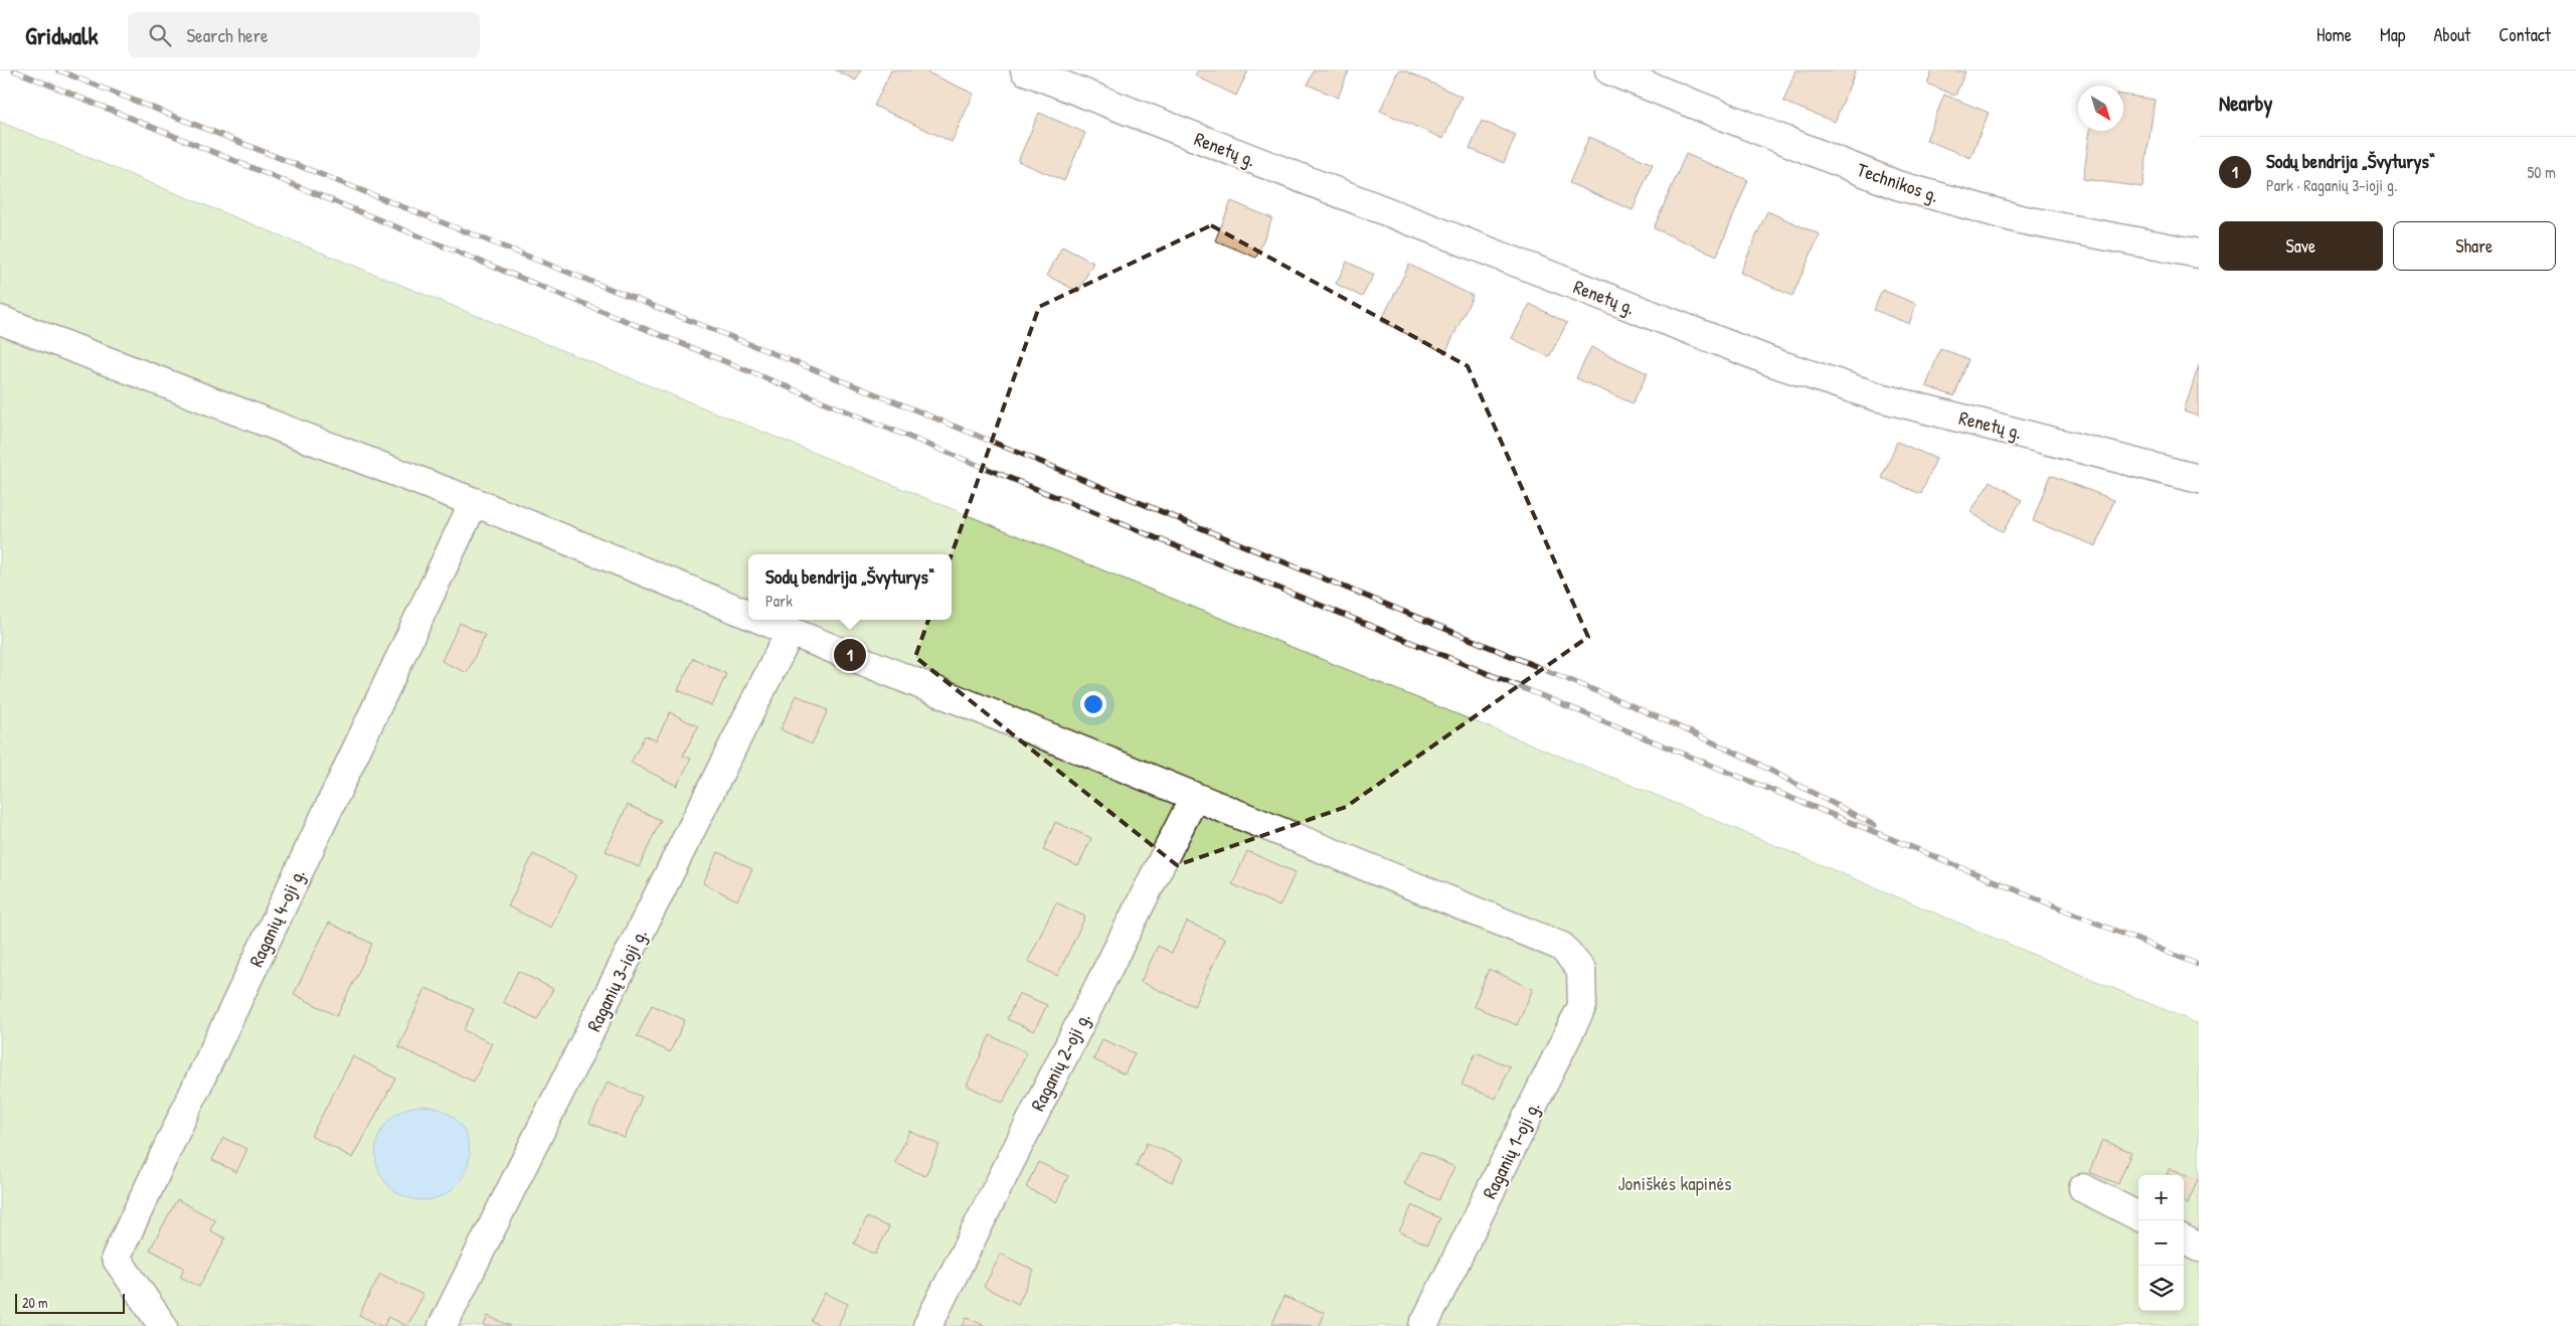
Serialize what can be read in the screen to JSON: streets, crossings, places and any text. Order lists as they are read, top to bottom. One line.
{"streets":{"street":["Renetų g.","Technikos g.","Raganių 4-oji g.","Raganių 3-ioji g.","Raganių 2-oji g.","Raganių 1-oji g."]},"crossings":[["Raganių 2-oji g.","Raganių 1-oji g."]],"parks":["Joniškės kapinės"],"scale_bar":"20 m","north":"bottom right","page":{"header":"Gridwalk","search":"Search here","nav":["Home","Map","About","Contact"],"heading":"Nearby","list":[{"mark":"1","name":"Sodų bendrija „Švyturys“","note":"Park · Raganių 3-ioji g.","value":"50 m"}],"buttons":["Save","Share"],"popup":["Sodų bendrija „Švyturys“","Park"],"pins":"1","map_buttons":["+","−"],"scale":"20 m"}}
